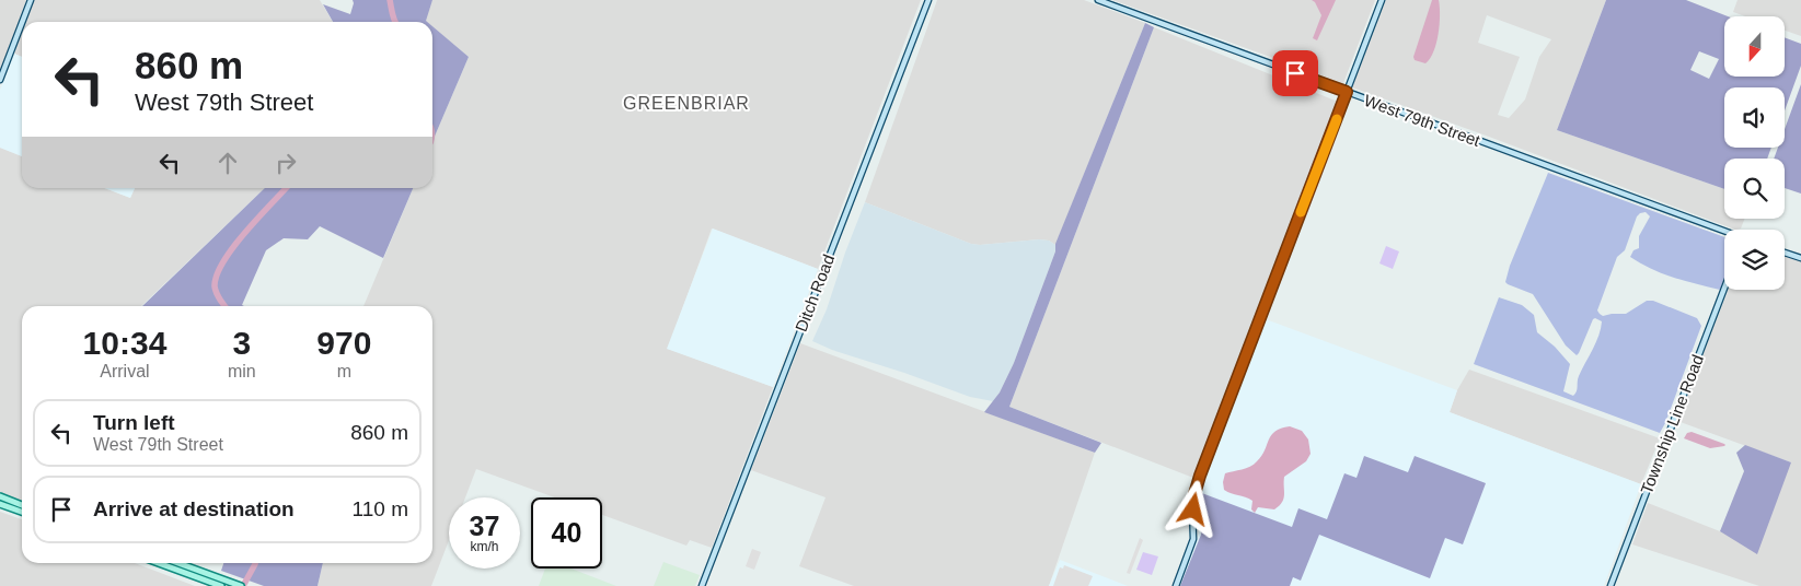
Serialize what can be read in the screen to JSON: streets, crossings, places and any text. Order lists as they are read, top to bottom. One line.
{"streets":{"main road":["West 79th Street","Ditch Road","Township Line Road"]},"districts":["GREENBRIAR"],"north":"bottom","page":{"turn":["860 m","West 79th Street"],"eta":["10:34","Arrival","3","min","970","m"],"list":[{"name":"Turn left","note":"West 79th Street","value":"860 m"},{"name":"Arrive at destination","value":"110 m"}],"speed":"37 km/h","limit":"40"}}
